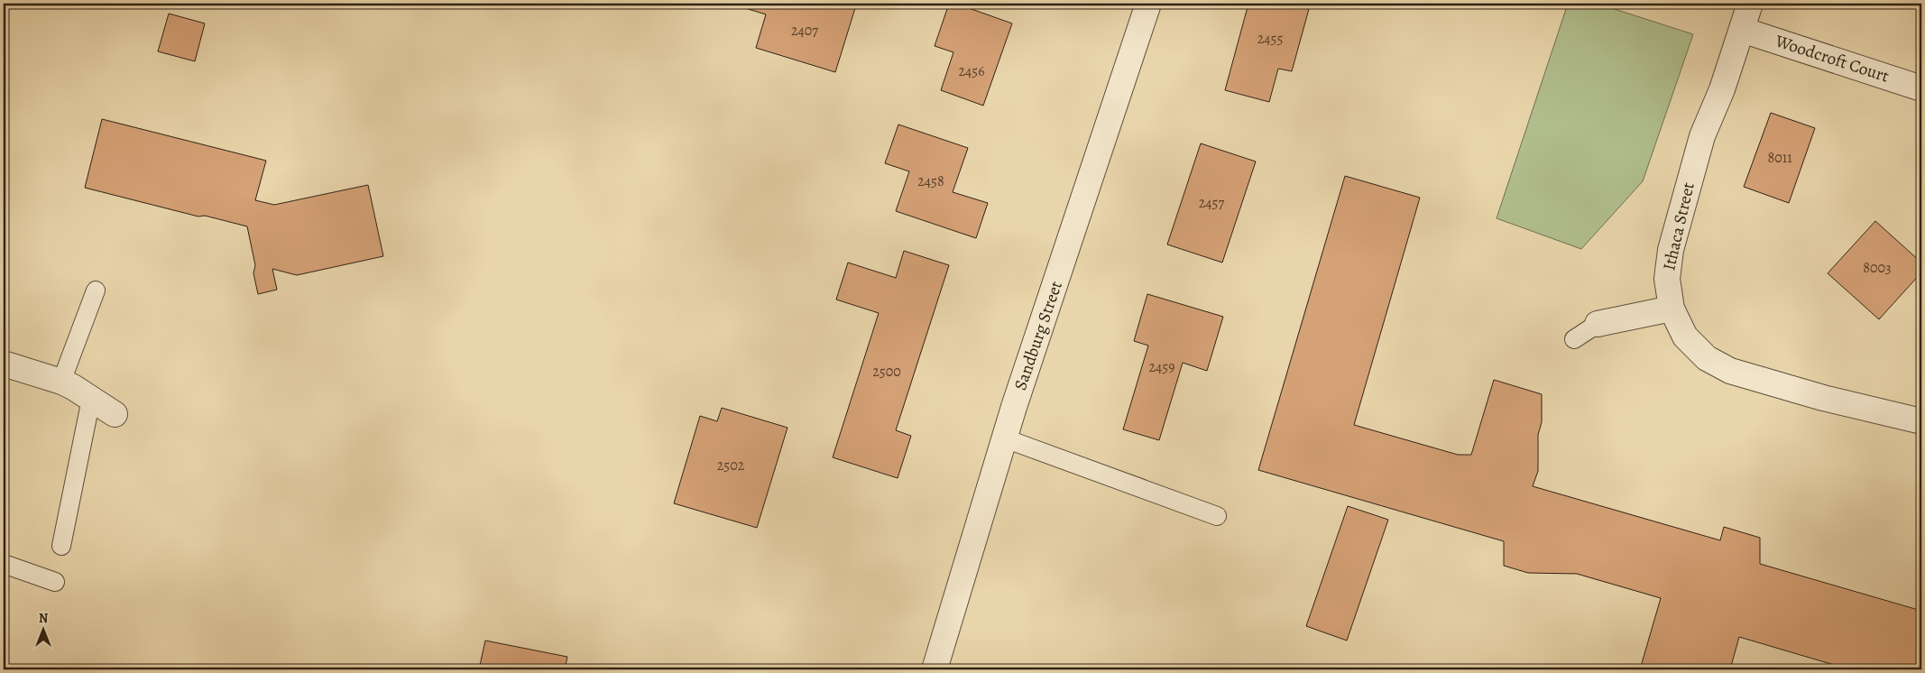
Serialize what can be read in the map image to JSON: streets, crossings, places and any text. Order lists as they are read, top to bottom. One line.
{"streets":{"street":["Woodcroft Court","Ithaca Street","Sandburg Street"]},"crossings":[["Woodcroft Court","Ithaca Street"]],"house_numbers":["2407","2455","2456","8011","2458","2457","8003","2459","2500","2502"],"north":"top"}
